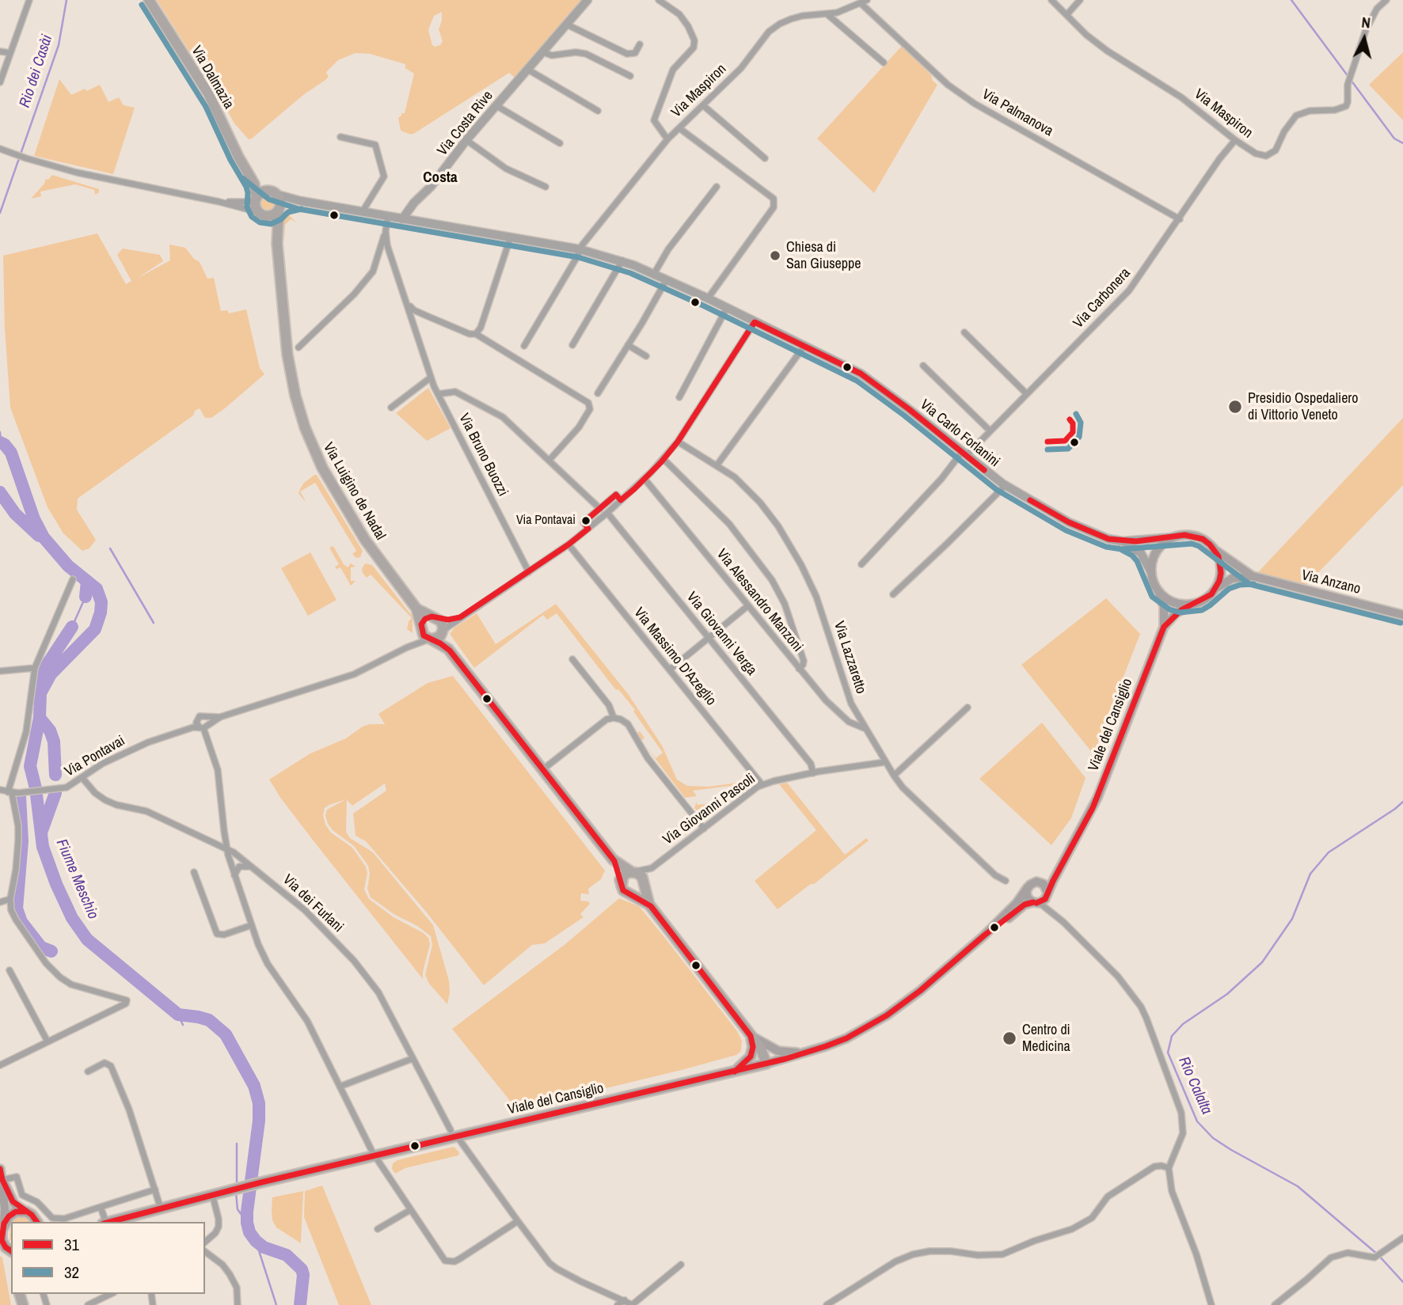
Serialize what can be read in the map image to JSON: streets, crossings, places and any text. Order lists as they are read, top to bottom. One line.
{"streets":{"main road":["Via Dalmazia","Via Luigino de Nadal","Via Anzano","Viale del Cansiglio"],"street":["Via Maspiron","Via Palmanova","Via Costa Rive","Via Carbonera","Via Carlo Forlanini","Via Bruno Buozzi","Via Alessandro Manzoni","Via Giovanni Verga","Via Massimo D'Azeglio","Via Lazzaretto","Via Pontavai","Via Giovanni Pascoli","Via dei Furlani"]},"crossings":[["Via Dalmazia","Via Maspiron"],["Via Dalmazia","Via Costa Rive"],["Via Dalmazia","Via Carlo Forlanini"],["Via Dalmazia","Via Bruno Buozzi"],["Via Dalmazia","Via Luigino de Nadal"],["Via Maspiron","Via Palmanova"],["Via Maspiron","Via Carbonera"],["Via Palmanova","Via Carbonera"],["Via Carbonera","Via Carlo Forlanini"],["Via Carlo Forlanini","Via Anzano"],["Via Carlo Forlanini","Viale del Cansiglio"],["Via Luigino de Nadal","Via Pontavai"],["Via Anzano","Viale del Cansiglio"],["Via Alessandro Manzoni","Via Lazzaretto"],["Via Giovanni Verga","Via Giovanni Pascoli"],["Via Massimo D'Azeglio","Via Giovanni Pascoli"],["Via Lazzaretto","Via Giovanni Pascoli"],["Viale del Cansiglio","Via dei Furlani"],["Via Pontavai","Via dei Furlani"]],"districts":["Costa"],"water":["Rio dei Casài","Fiume Meschio","Rio Calalta"],"places":["Chiesa di San Giuseppe","Presidio Ospedaliero di Vittorio Veneto","Via Pontavai","Centro di Medicina"],"lines":["transit line 32","transit line 31"],"legend":["31","32"],"north":"top"}
